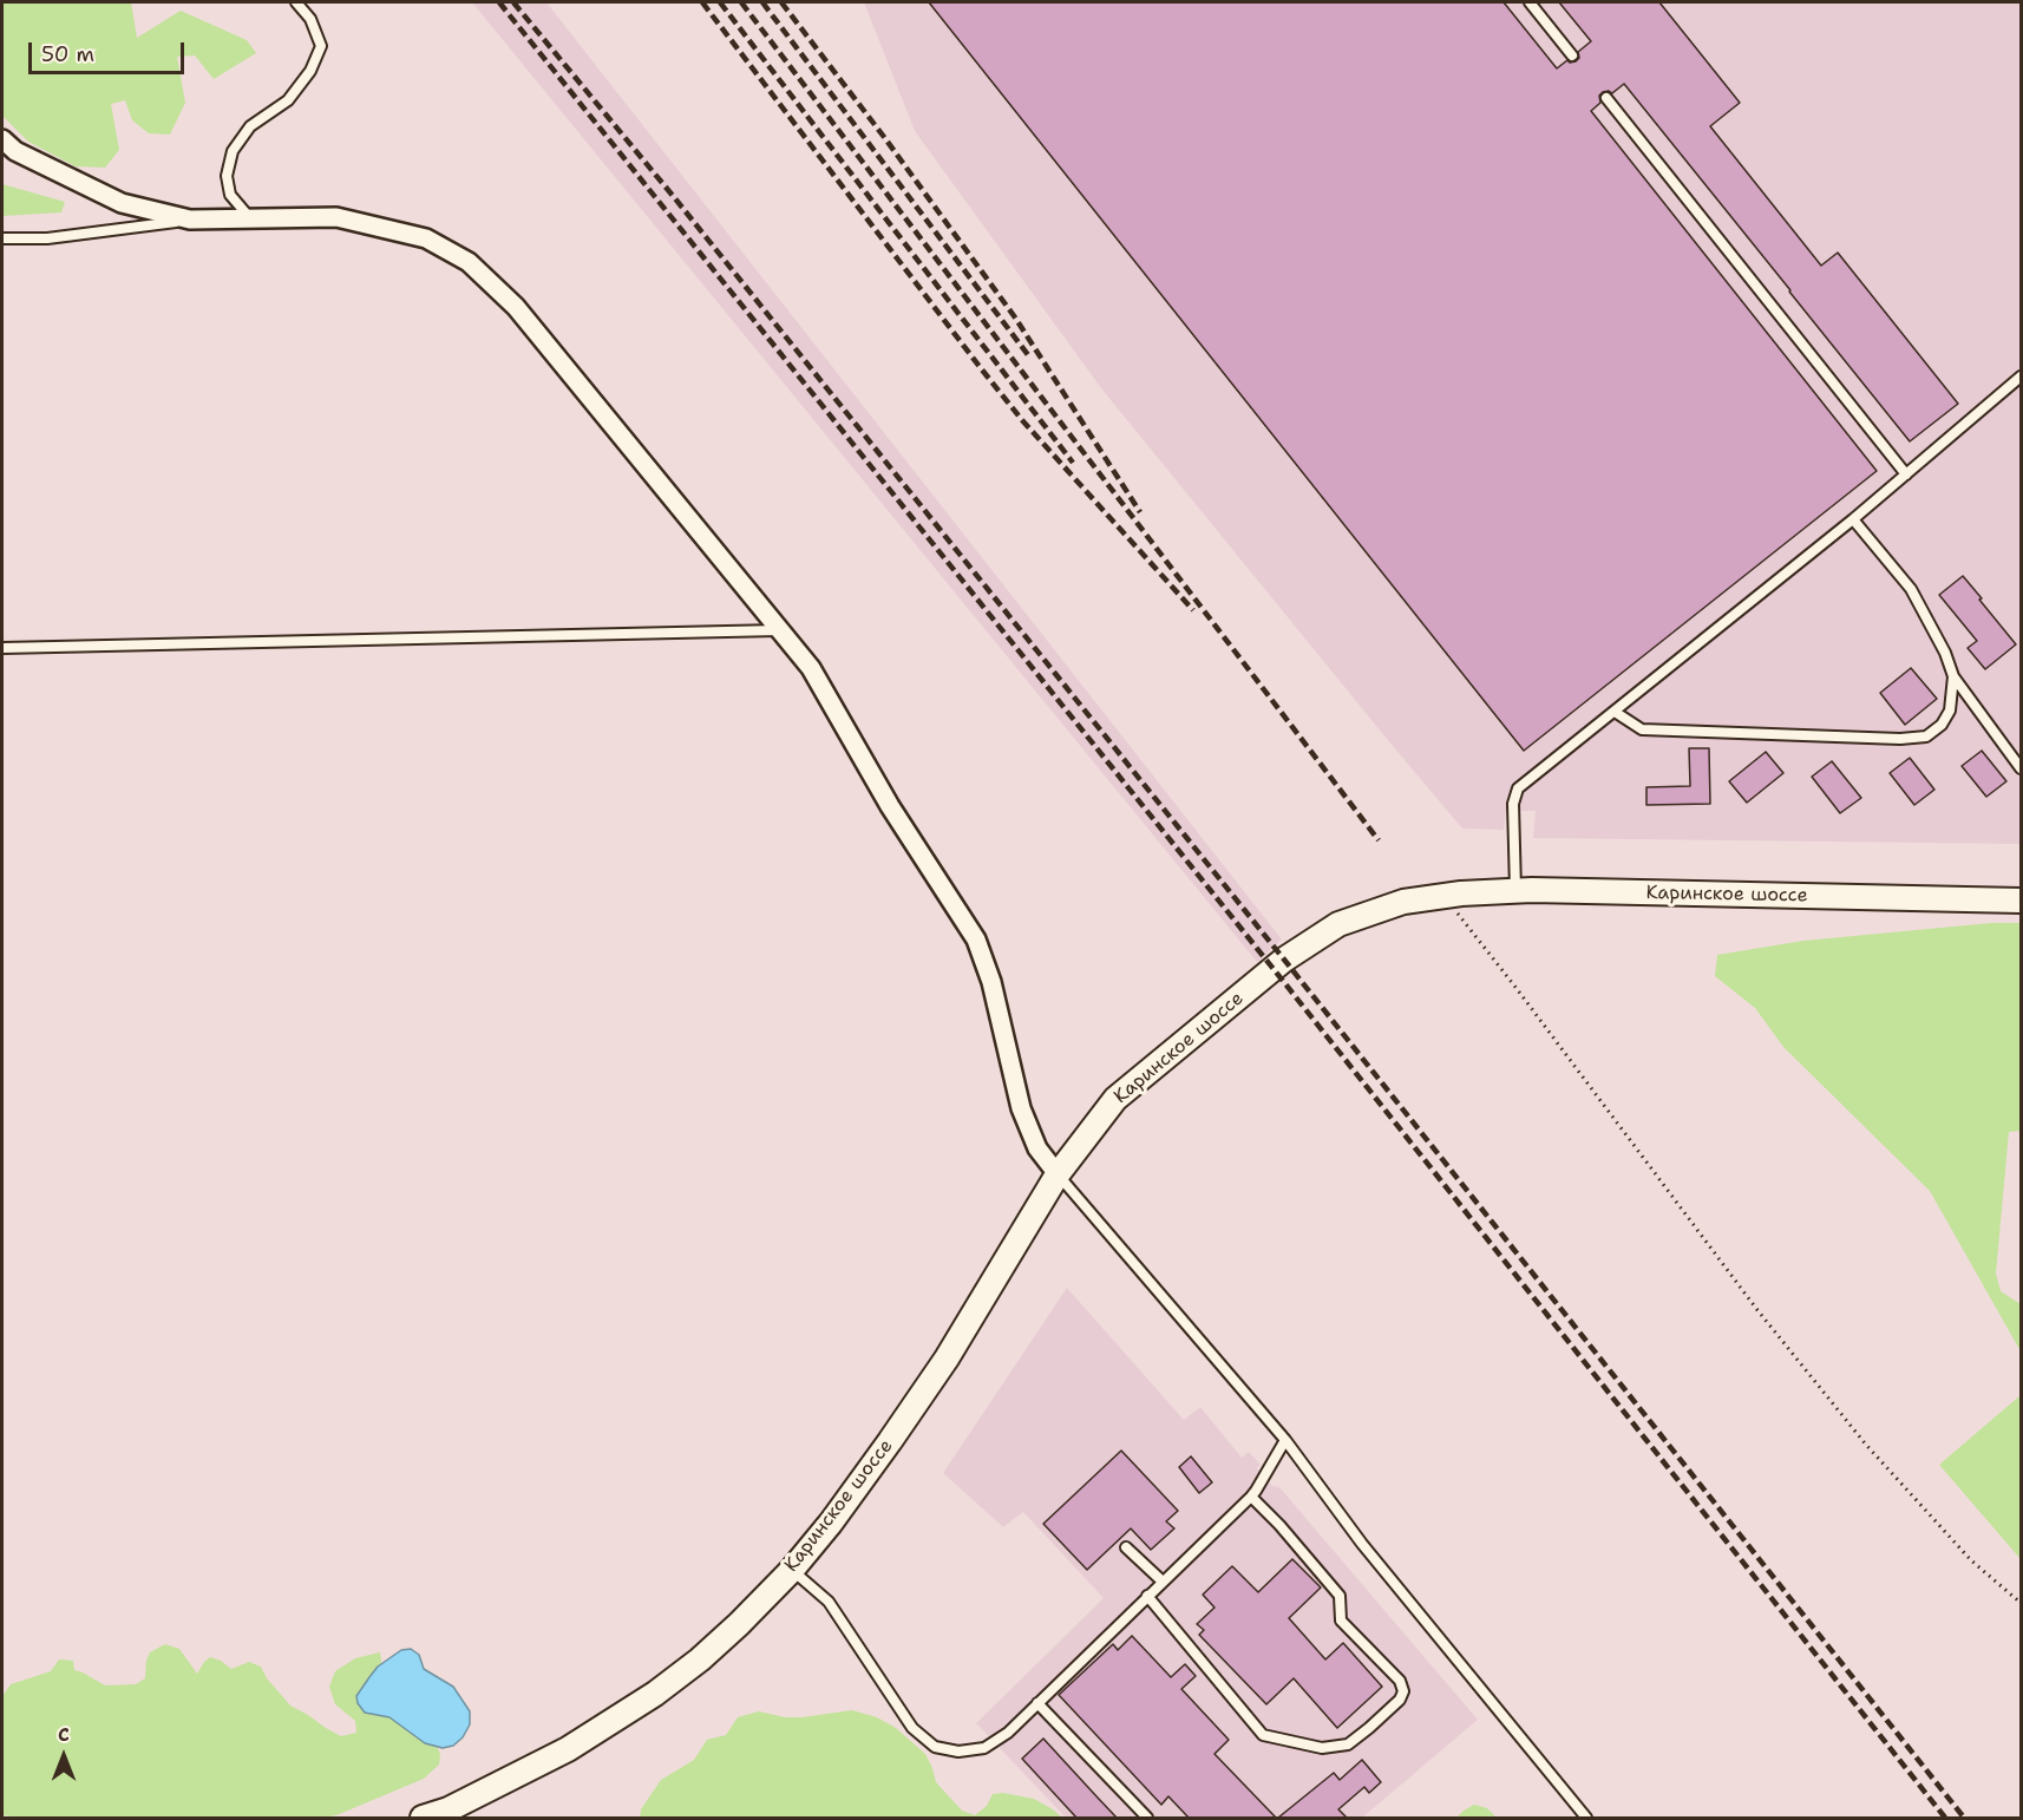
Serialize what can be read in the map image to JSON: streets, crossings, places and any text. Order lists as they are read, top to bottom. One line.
{"streets":{"street":["Каринское шоссе"]},"scale_bar":"50 m","north":"top"}
